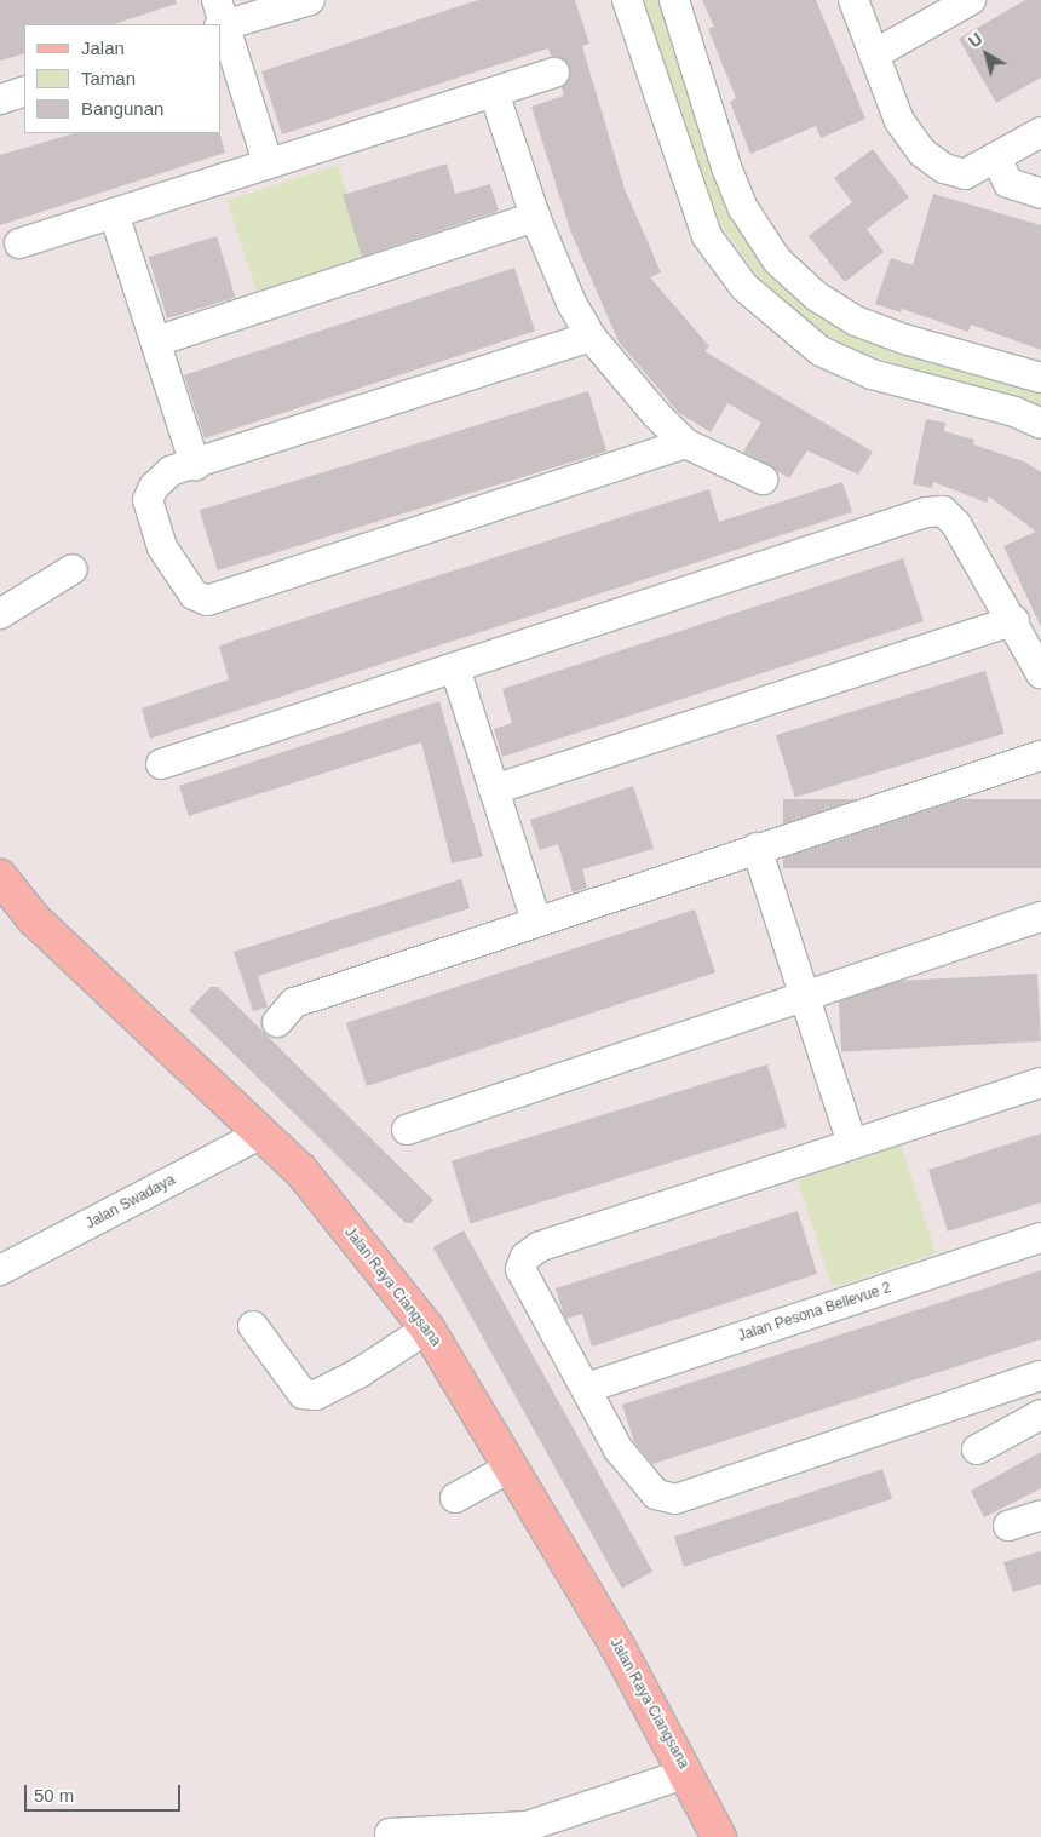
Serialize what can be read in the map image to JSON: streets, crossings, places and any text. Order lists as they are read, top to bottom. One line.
{"streets":{"main road":["Jalan Raya Ciangsana"],"street":["Jalan Swadaya","Jalan Pesona Bellevue 2"]},"crossings":[["Jalan Swadaya","Jalan Raya Ciangsana"]],"legend":["Jalan","Taman","Bangunan"],"scale_bar":"50 m","north":"top left"}
